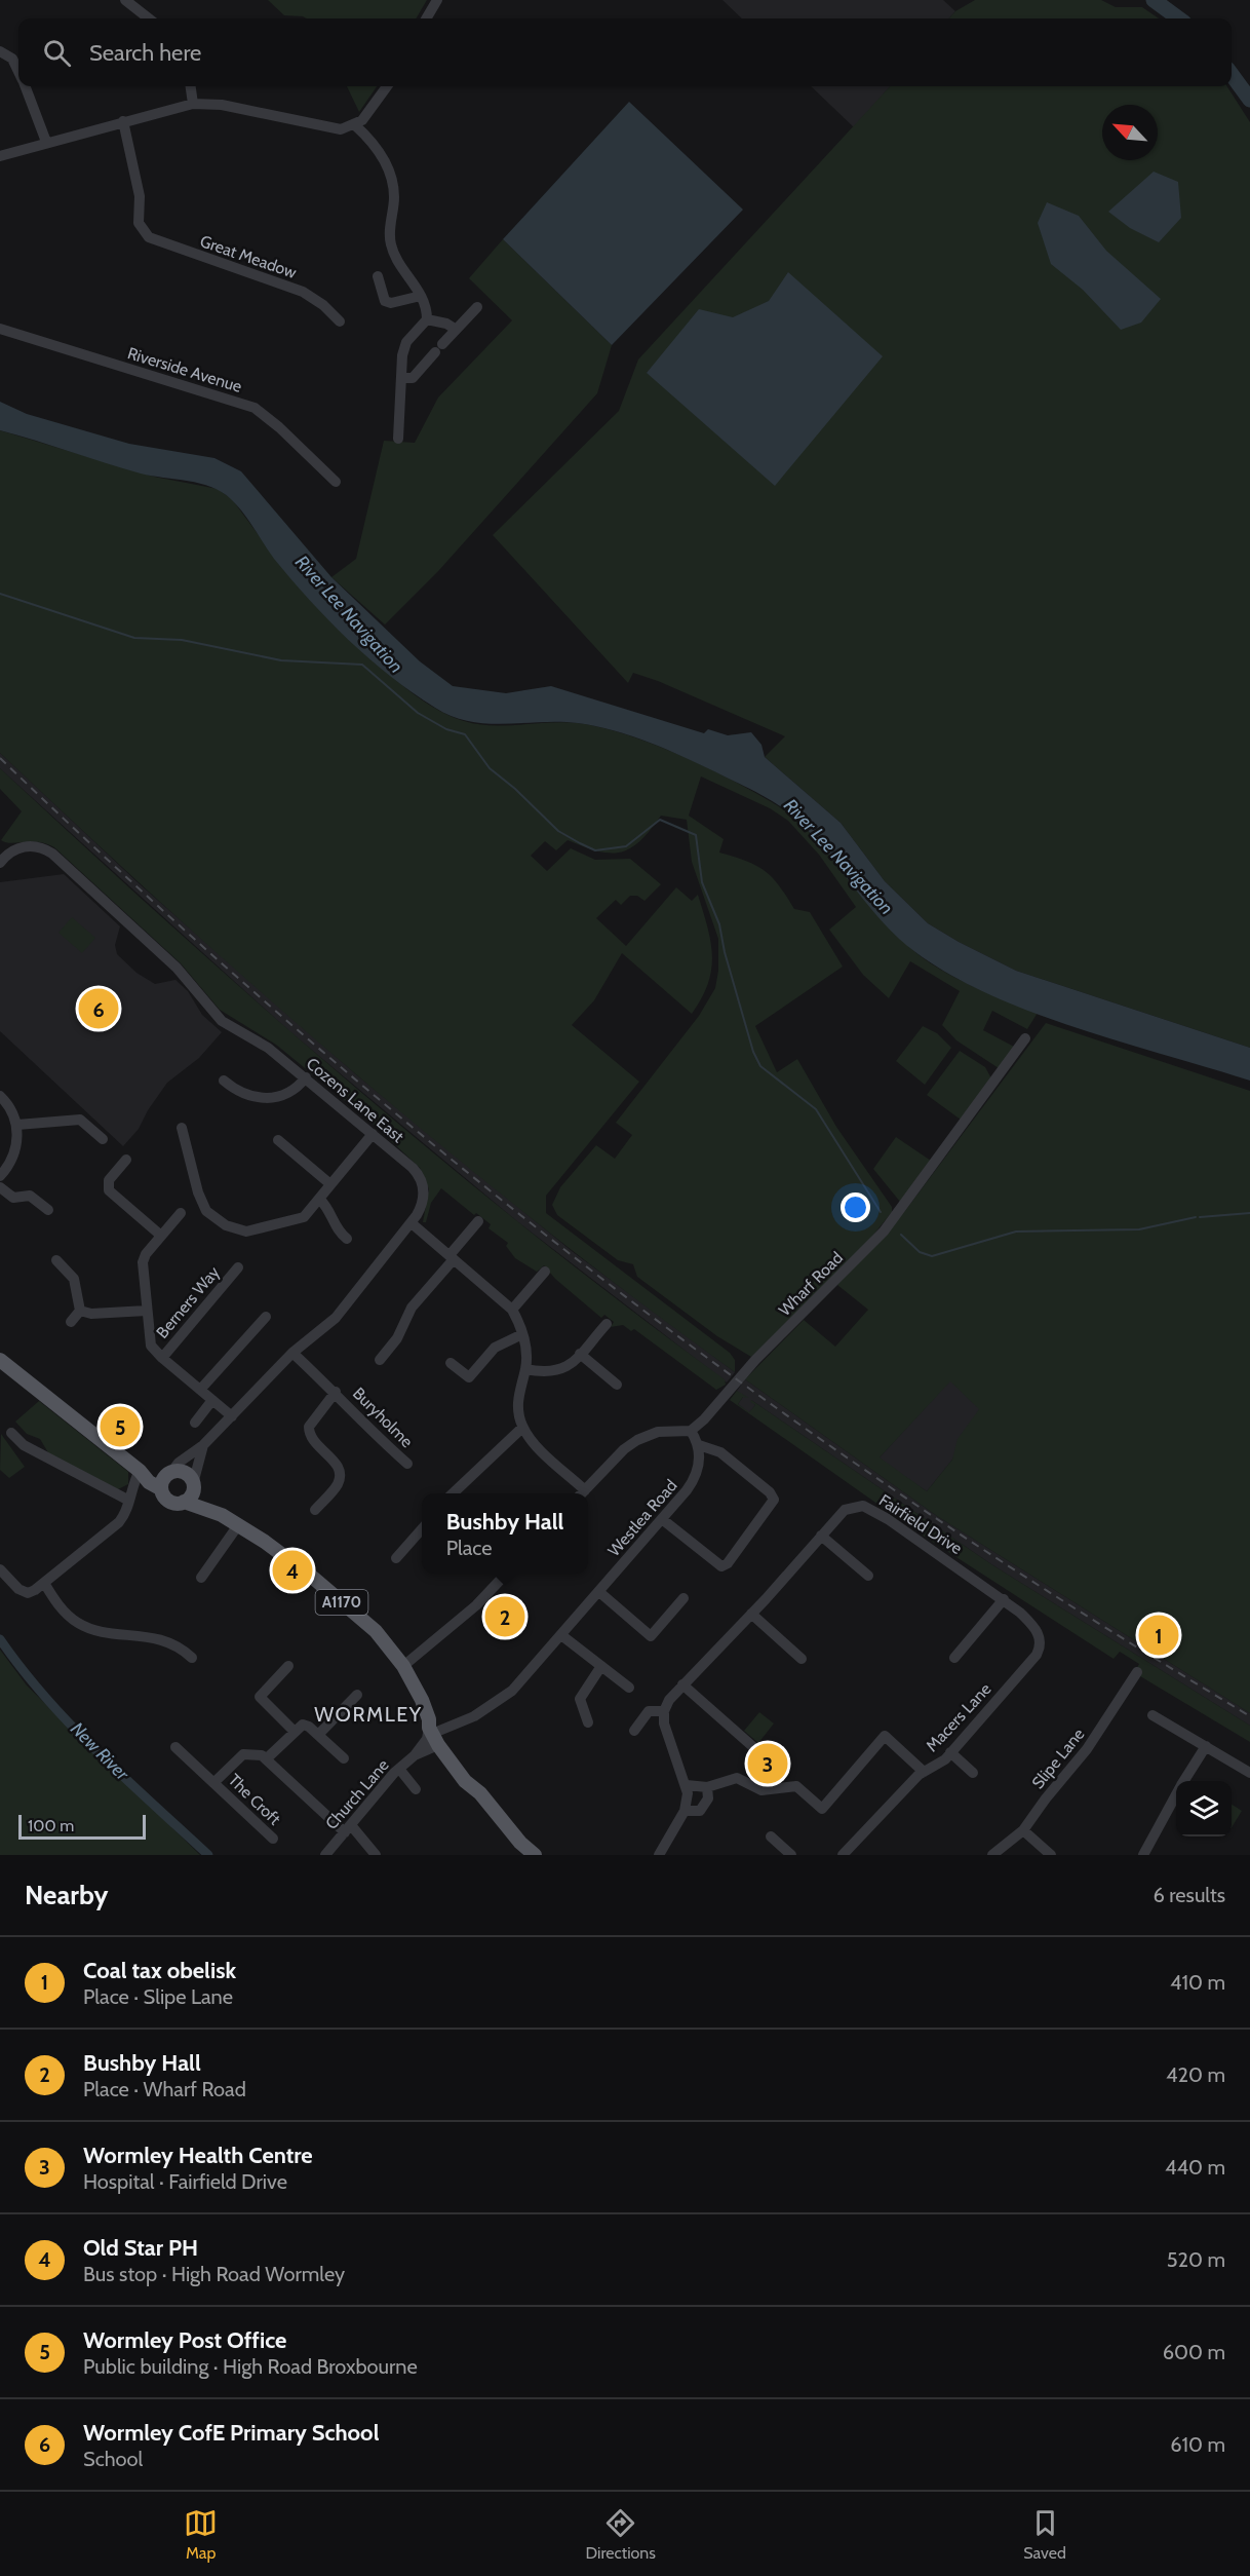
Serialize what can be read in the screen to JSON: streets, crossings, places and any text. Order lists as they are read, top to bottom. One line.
{"streets":{"main road":["A1170"],"street":["Great Meadow","Riverside Avenue","Cozens Lane East","Wharf Road","Berners Way","Buryholme","Westlea Road","Fairfield Drive","Macers Lane","Slipe Lane","Church Lane","The Croft"]},"crossings":[["Cozens Lane East","Berners Way"],["Cozens Lane East","Buryholme"],["Westlea Road","A1170"],["Westlea Road","Church Lane"],["Fairfield Drive","Macers Lane"],["A1170","Church Lane"]],"districts":["WORMLEY"],"water":["River Lee Navigation","New River"],"scale_bar":"100 m","north":"top left","page":{"search":"Search here","pins":["6","5","4","2","1","3"],"popup":["Bushby Hall","Place"],"scale":"100 m","heading":["Nearby","6 results"],"list":[{"mark":"1","name":"Coal tax obelisk","note":"Place · Slipe Lane","value":"410 m"},{"mark":"2","name":"Bushby Hall","note":"Place · Wharf Road","value":"420 m"},{"mark":"3","name":"Wormley Health Centre","note":"Hospital · Fairfield Drive","value":"440 m"},{"mark":"4","name":"Old Star PH","note":"Bus stop · High Road Wormley","value":"520 m"},{"mark":"5","name":"Wormley Post Office","note":"Public building · High Road Broxbourne","value":"600 m"},{"mark":"6","name":"Wormley CofE Primary School","note":"School","value":"610 m"}],"nav":["Map","Directions","Saved"]}}
